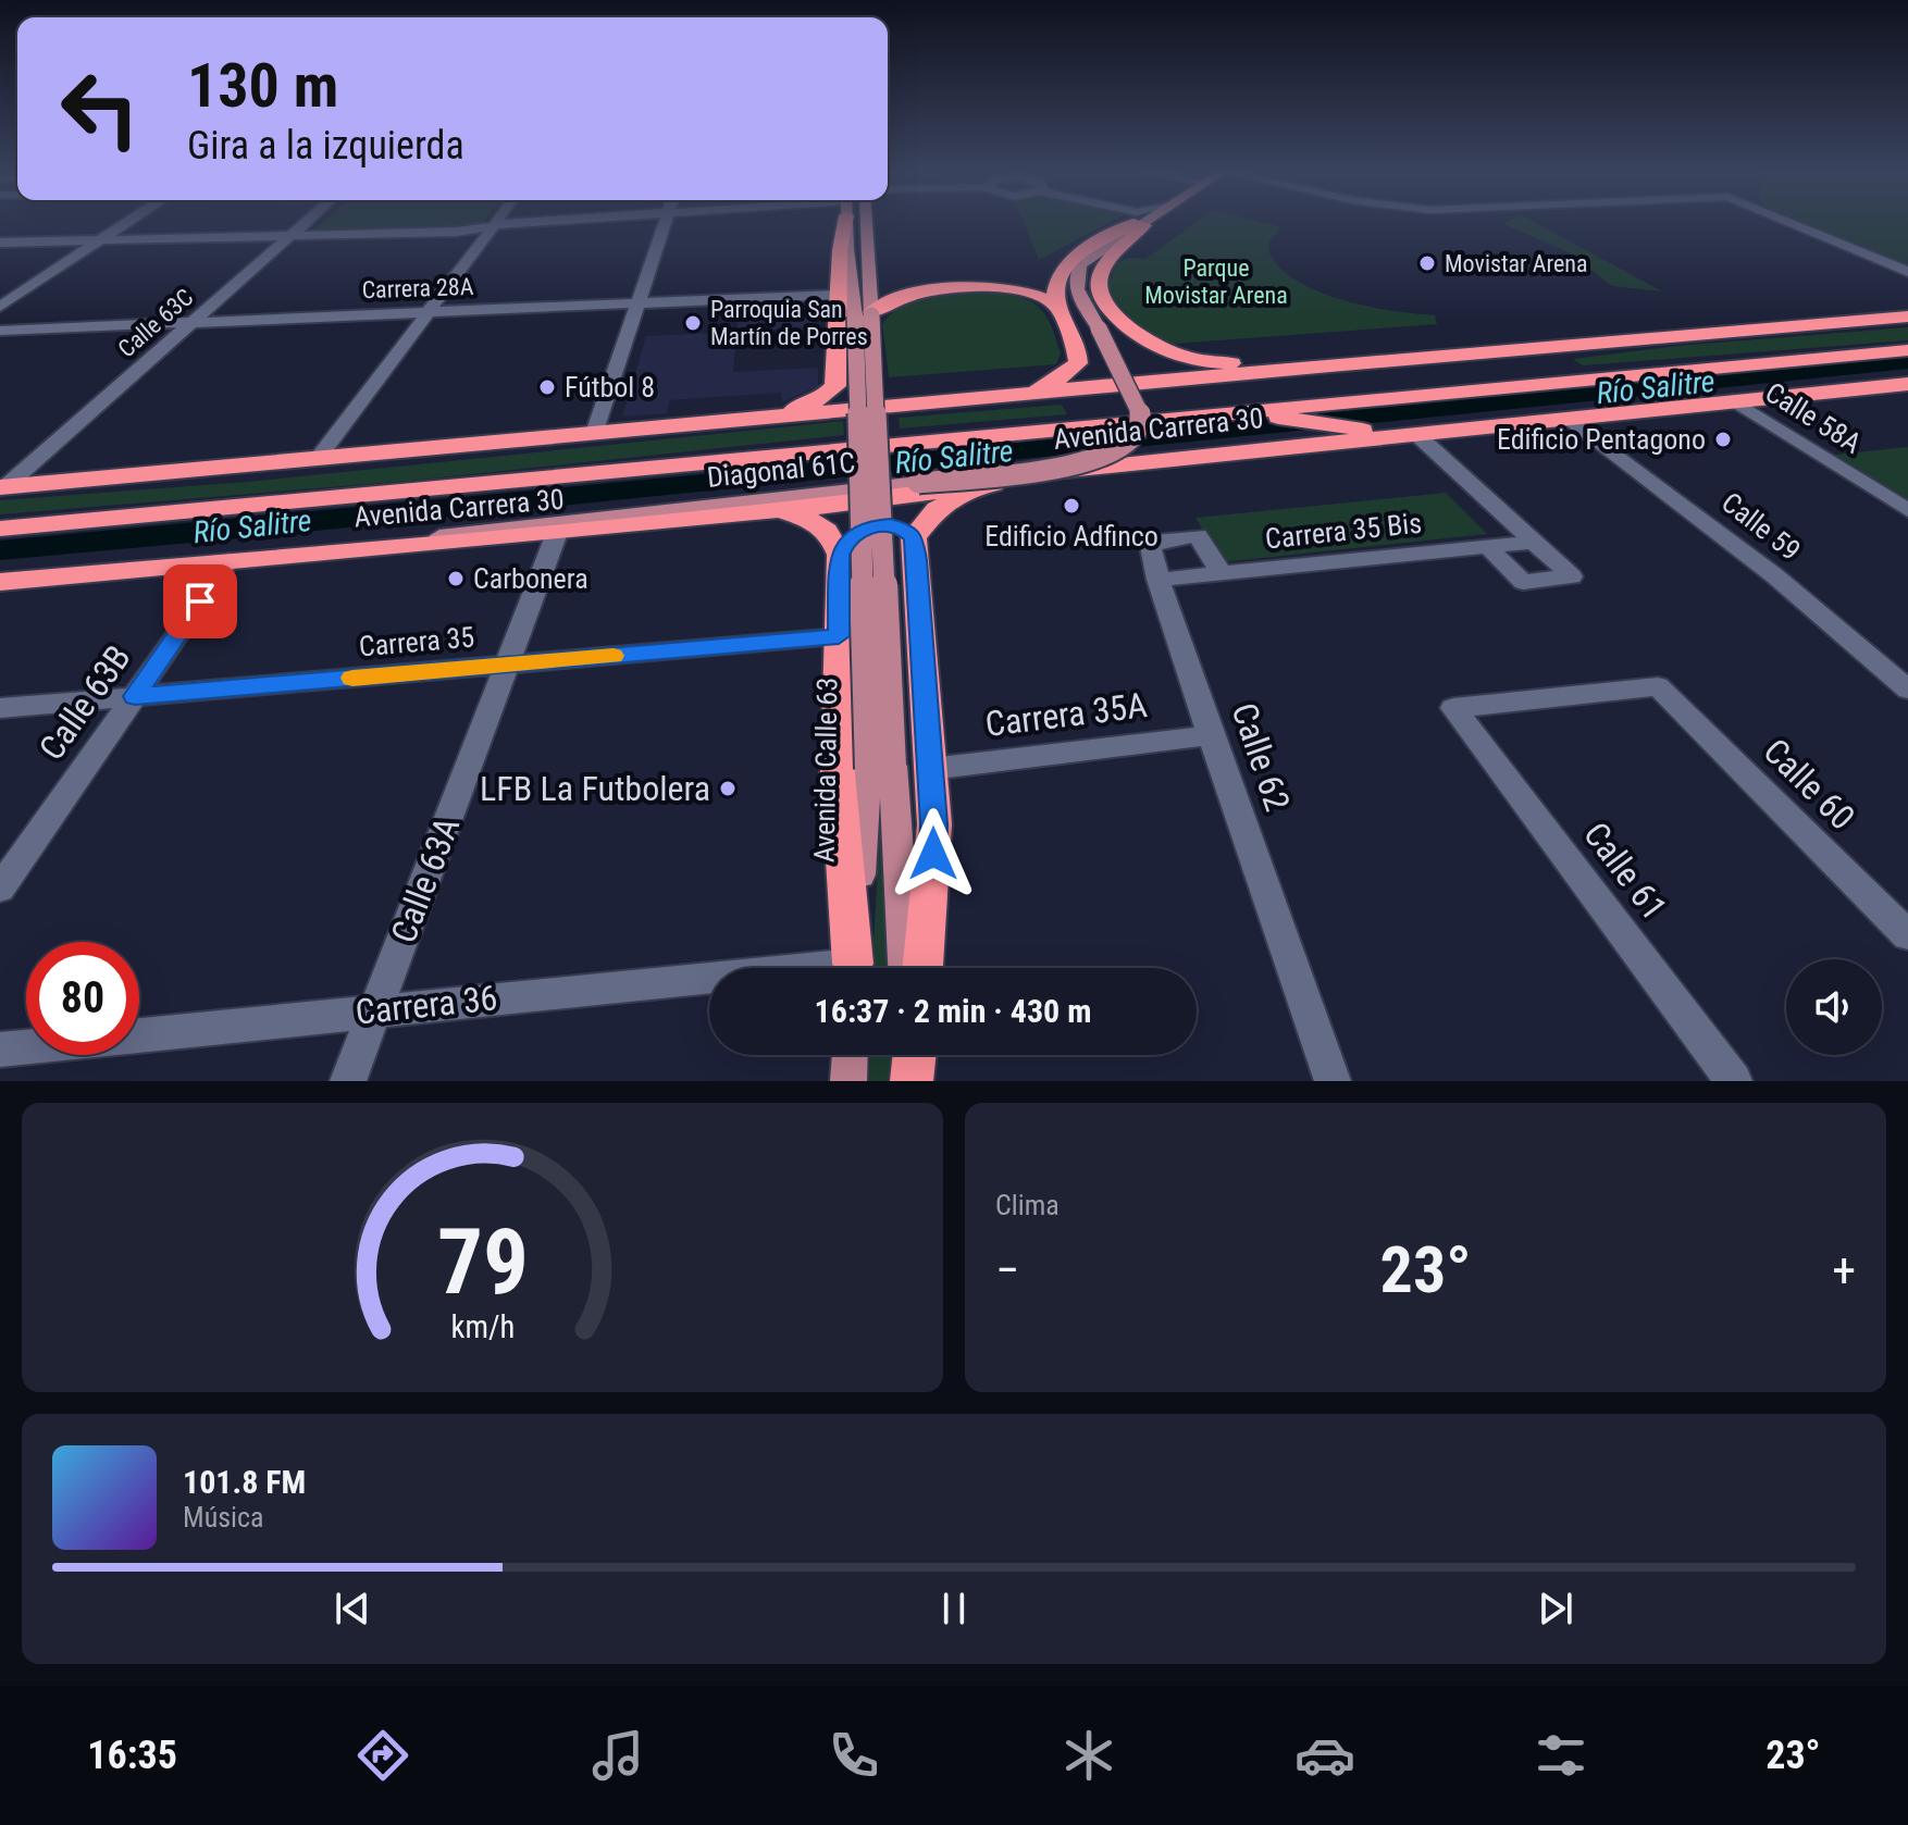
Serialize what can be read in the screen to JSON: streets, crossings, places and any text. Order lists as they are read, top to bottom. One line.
{"streets":{"highway":["Avenida Carrera 30"],"main road":["Diagonal 61C","Avenida Calle 63"],"street":["Carrera 28A","Calle 63C","Calle 58A","Calle 59","Carrera 35 Bis","Carrera 35","Calle 63B","Carrera 35A","Calle 62","Calle 60","Calle 61","Calle 63A","Carrera 36"]},"crossings":[["Carrera 28A","Calle 63C"],["Calle 63C","Avenida Carrera 30"],["Calle 58A","Avenida Carrera 30"],["Avenida Carrera 30","Diagonal 61C"],["Avenida Carrera 30","Calle 59"],["Avenida Carrera 30","Calle 63B"],["Avenida Carrera 30","Calle 63A"],["Carrera 35 Bis","Calle 62"],["Carrera 35","Calle 63B"],["Carrera 35","Calle 63A"],["Carrera 35A","Calle 62"],["Calle 60","Calle 61"],["Calle 63A","Carrera 36"]],"water":["Río Salitre"],"parks":["Parque Movistar Arena"],"places":["Movistar Arena","Parroquia San Martín de Porres","Fútbol 8","Edificio Pentagono","Edificio Adfinco","Carbonera","LFB La Futbolera"],"page":{"turn":["130 m","Gira a la izquierda"],"limit":"80","trip":"16:37 · 2 min · 430 m","tile":"Clima","heat":["−","23°","+"],"song":["101.8 FM","Música"],"tabs":["16:35","23°"],"gauge":["79","km/h"]}}
